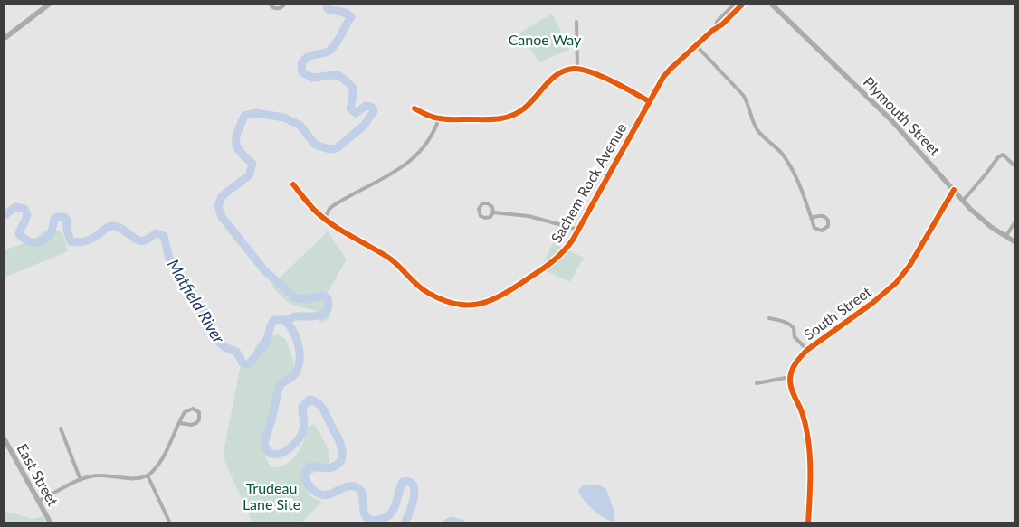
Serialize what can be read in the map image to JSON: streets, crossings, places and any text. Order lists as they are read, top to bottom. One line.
{"streets":{"main road":["Plymouth Street","East Street"],"street":["Sachem Rock Avenue","South Street"]},"crossings":[["Plymouth Street","South Street"]],"water":["Matfield River"],"parks":["Canoe Way","Trudeau Lane Site"]}
